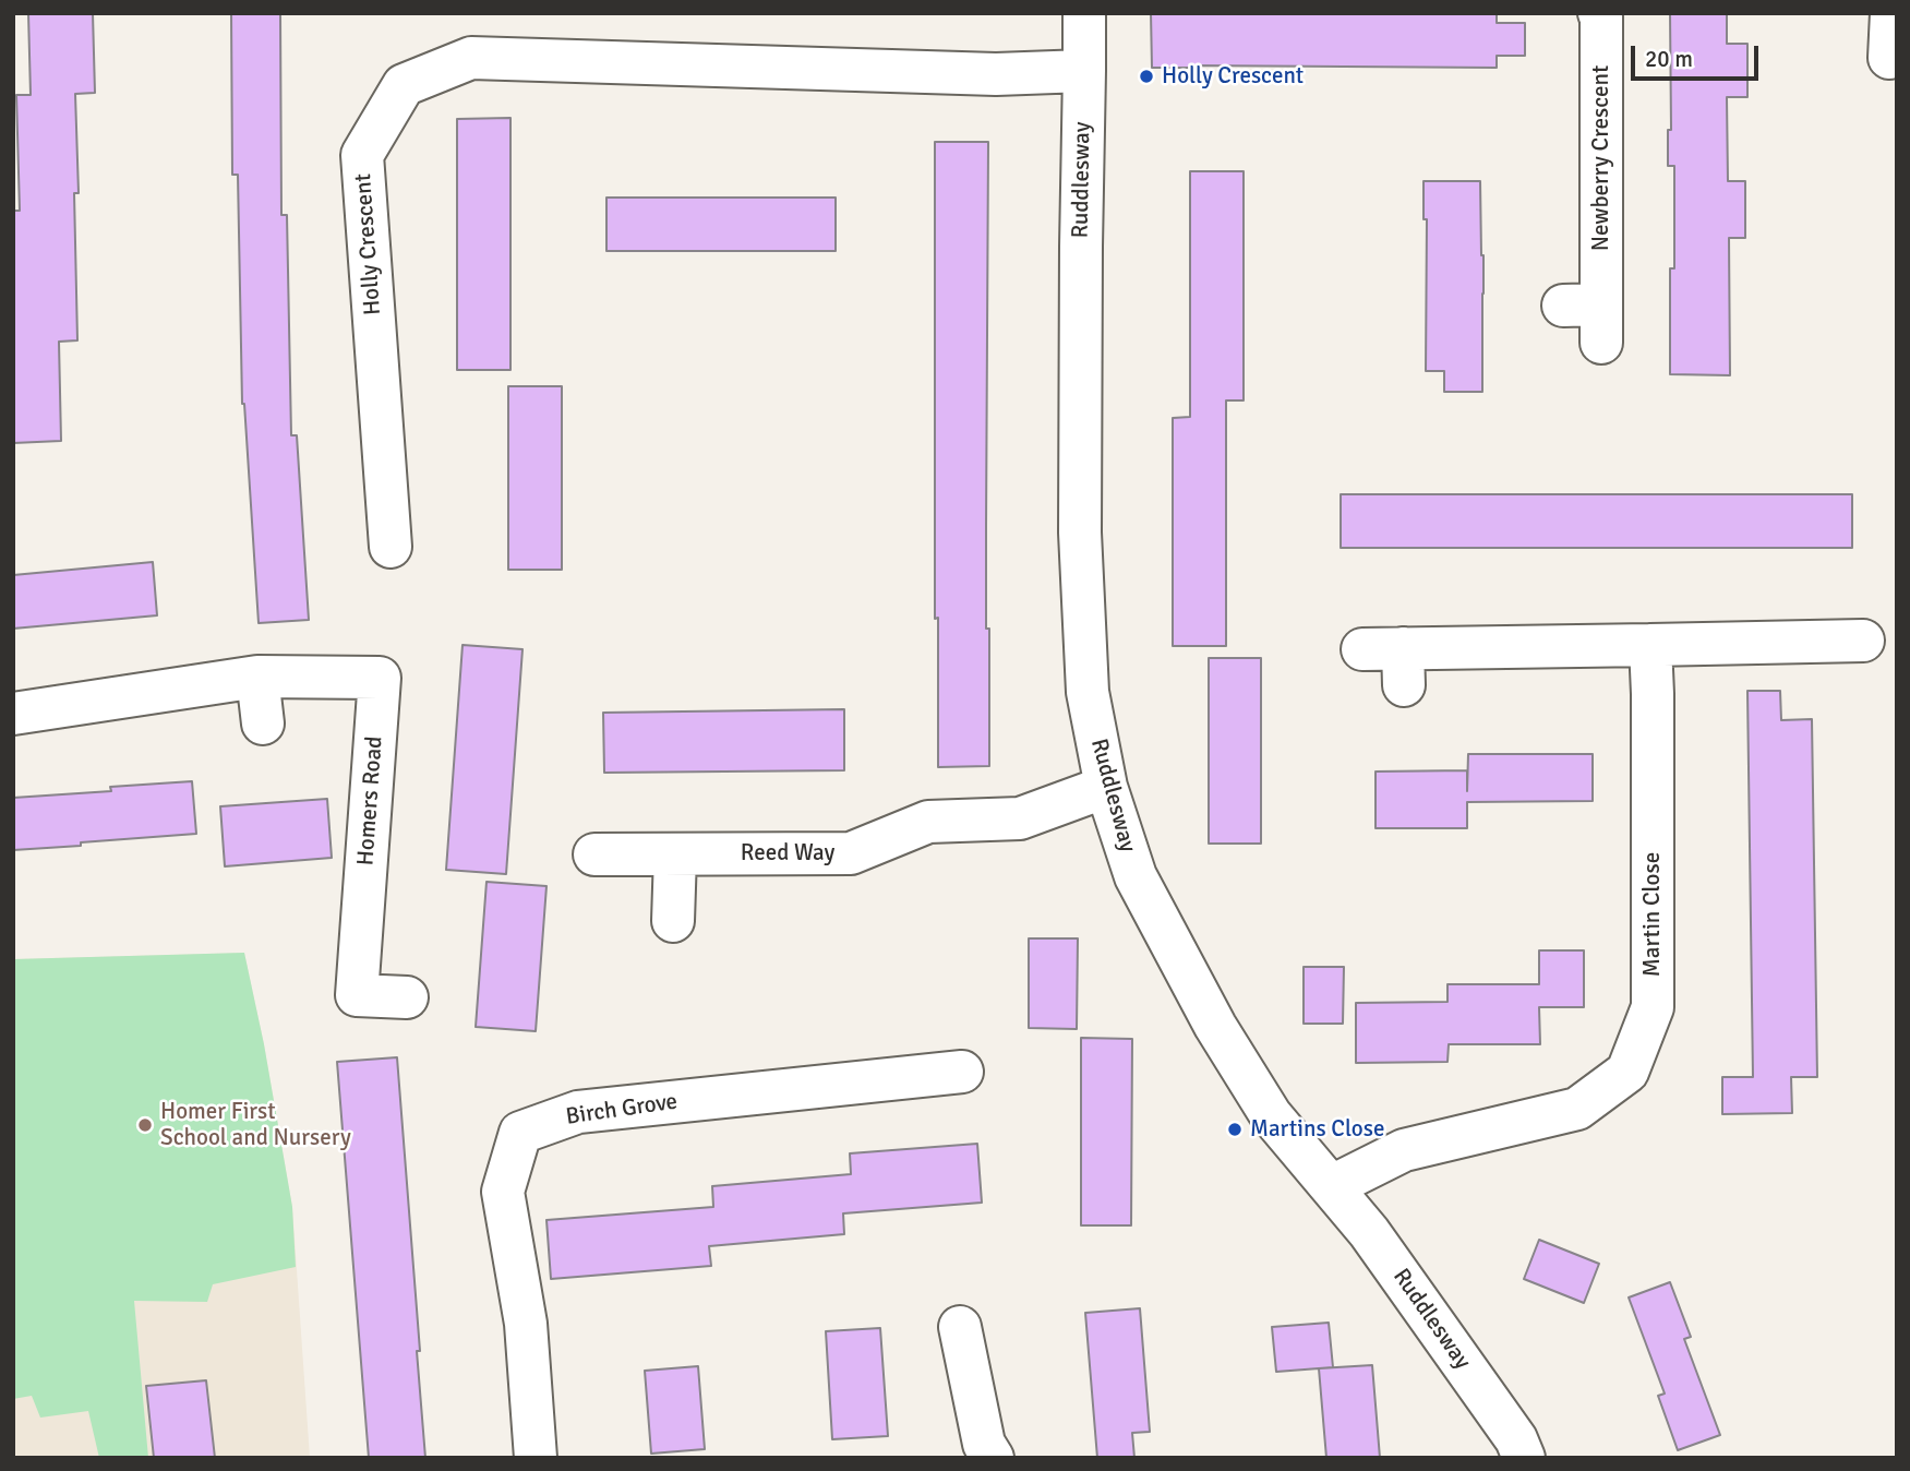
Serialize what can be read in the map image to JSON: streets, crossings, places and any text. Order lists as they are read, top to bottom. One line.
{"streets":{"street":["Newberry Crescent","Ruddlesway","Holly Crescent","Homers Road","Reed Way","Martin Close","Birch Grove"]},"crossings":[["Ruddlesway","Holly Crescent"],["Ruddlesway","Reed Way"],["Ruddlesway","Martin Close"]],"places":["Holly Crescent","Homer First School and Nursery","Martins Close"],"scale_bar":"20 m"}
